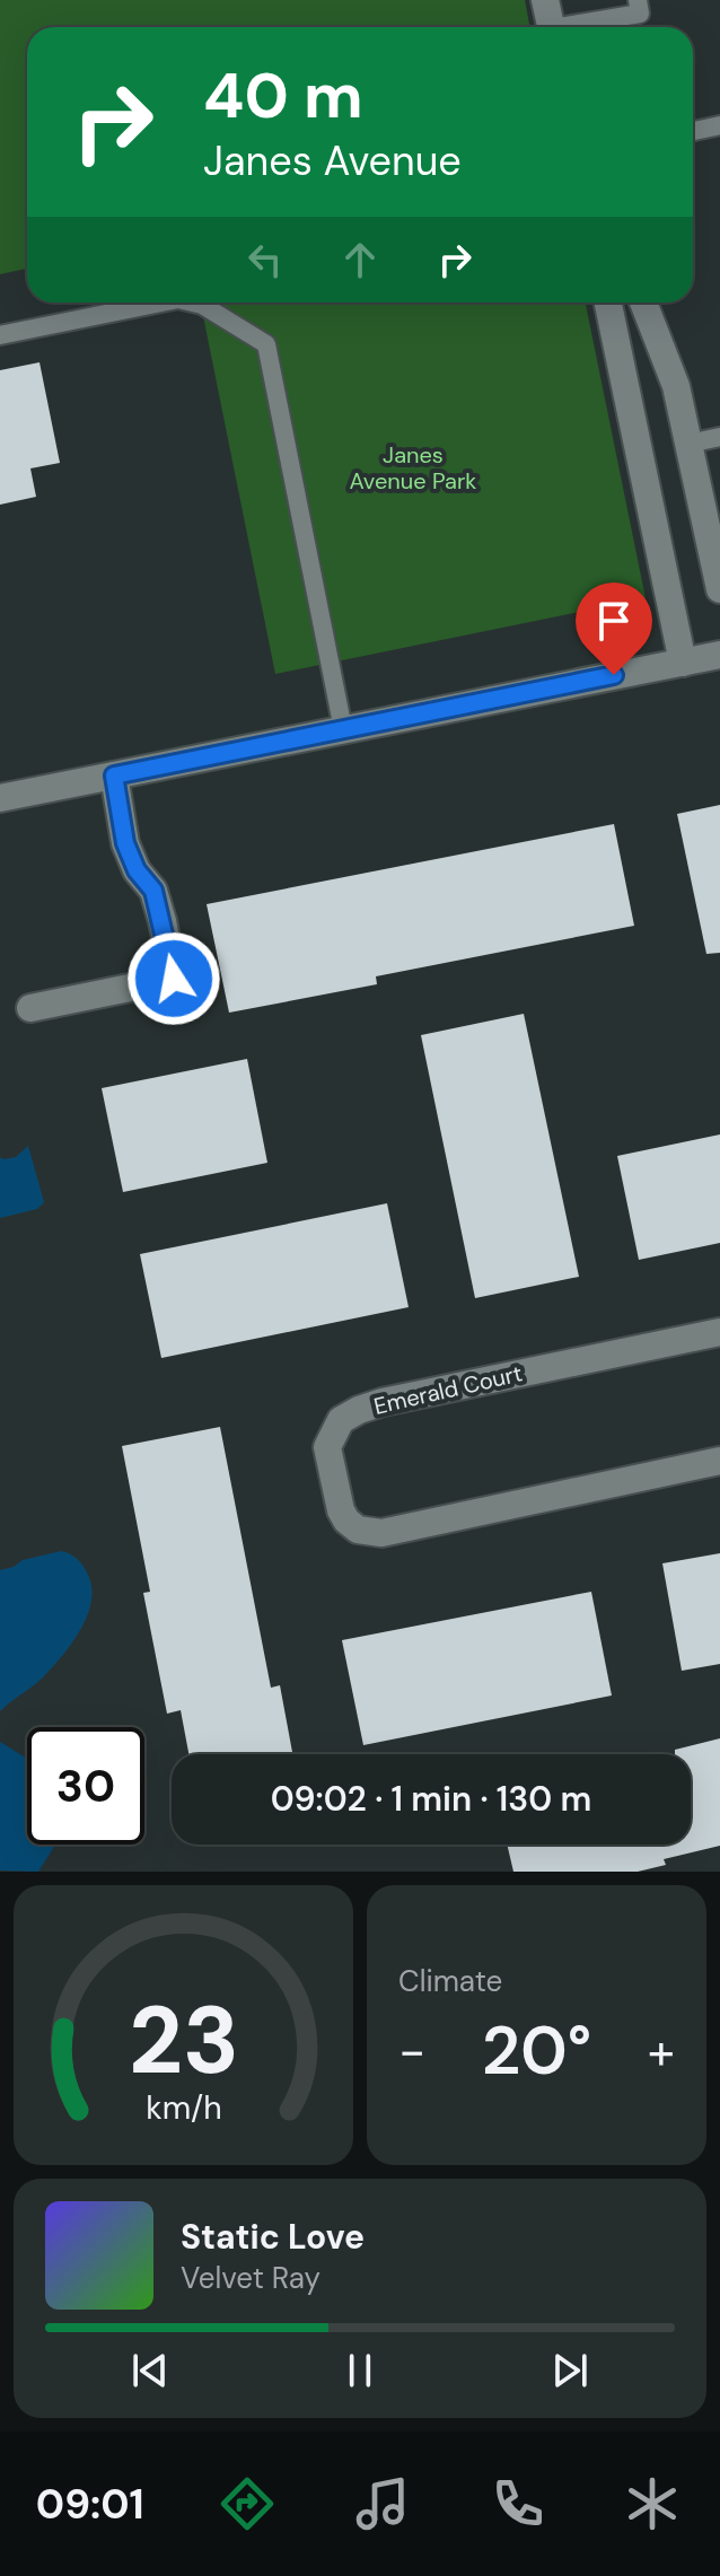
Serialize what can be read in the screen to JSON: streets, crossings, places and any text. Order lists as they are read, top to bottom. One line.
{"streets":{"street":["Emerald Court"]},"parks":["Janes Avenue Park"],"page":{"turn":["40 m","Janes Avenue"],"limit":"30","trip":"09:02 · 1 min · 130 m","tile":"Climate","heat":["−","20°","+"],"song":["Static Love","Velvet Ray"],"tabs":"09:01","gauge":["23","km/h"]}}
